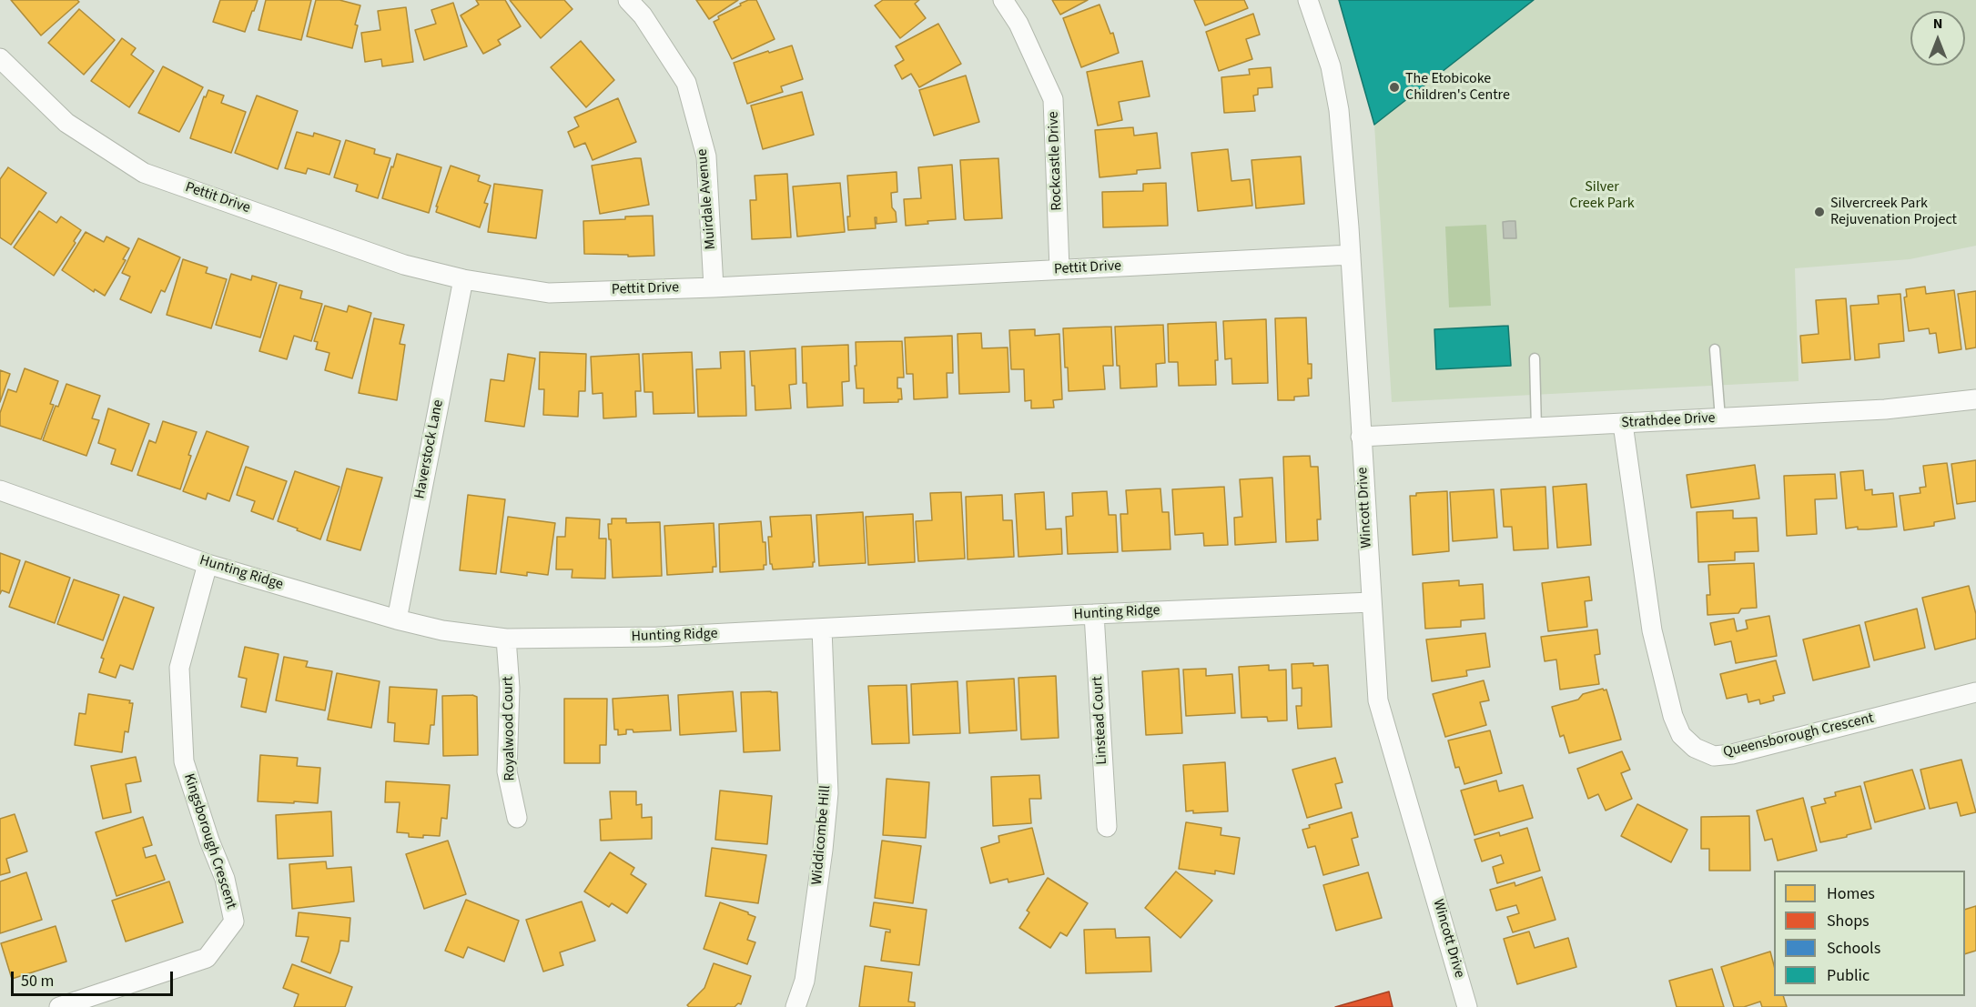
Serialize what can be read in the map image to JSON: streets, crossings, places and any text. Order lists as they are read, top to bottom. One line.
{"streets":{"street":["Rockcastle Drive","Pettit Drive","Muirdale Avenue","Strathdee Drive","Haverstock Lane","Wincott Drive","Hunting Ridge","Linstead Court","Royalwood Court","Queensborough Crescent","Widdicombe Hill","Kingsborough Crescent"]},"crossings":[["Rockcastle Drive","Pettit Drive"],["Pettit Drive","Muirdale Avenue"],["Pettit Drive","Haverstock Lane"],["Pettit Drive","Wincott Drive"],["Strathdee Drive","Wincott Drive"],["Strathdee Drive","Queensborough Crescent"],["Haverstock Lane","Hunting Ridge"],["Wincott Drive","Hunting Ridge"],["Hunting Ridge","Linstead Court"],["Hunting Ridge","Royalwood Court"],["Hunting Ridge","Widdicombe Hill"],["Hunting Ridge","Kingsborough Crescent"]],"parks":["Silver Creek Park"],"places":["The Etobicoke Children's Centre","Silvercreek Park Rejuvenation Project"],"legend":["Homes","Shops","Schools","Public"],"scale_bar":"50 m","north":"top"}
